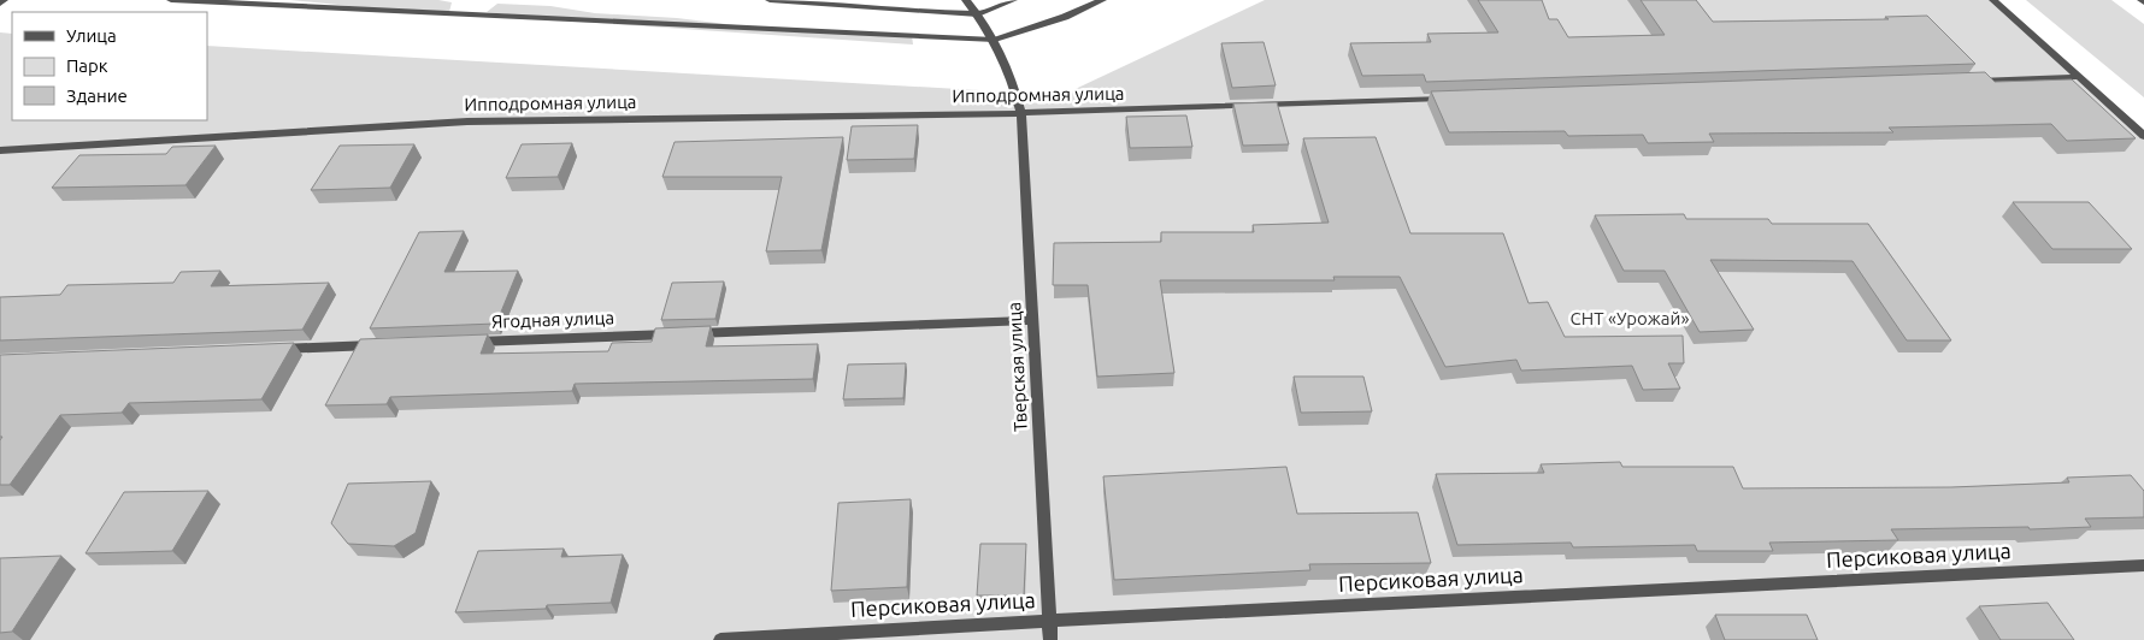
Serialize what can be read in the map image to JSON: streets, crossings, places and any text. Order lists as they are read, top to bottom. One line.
{"streets":{"street":["Ипподромная улица","Ягодная улица","Тверская улица","Персиковая улица"]},"crossings":[["Ипподромная улица","Тверская улица"],["Ягодная улица","Тверская улица"],["Тверская улица","Персиковая улица"]],"parks":["СНТ «Урожай»"],"legend":["Улица","Парк","Здание"]}
